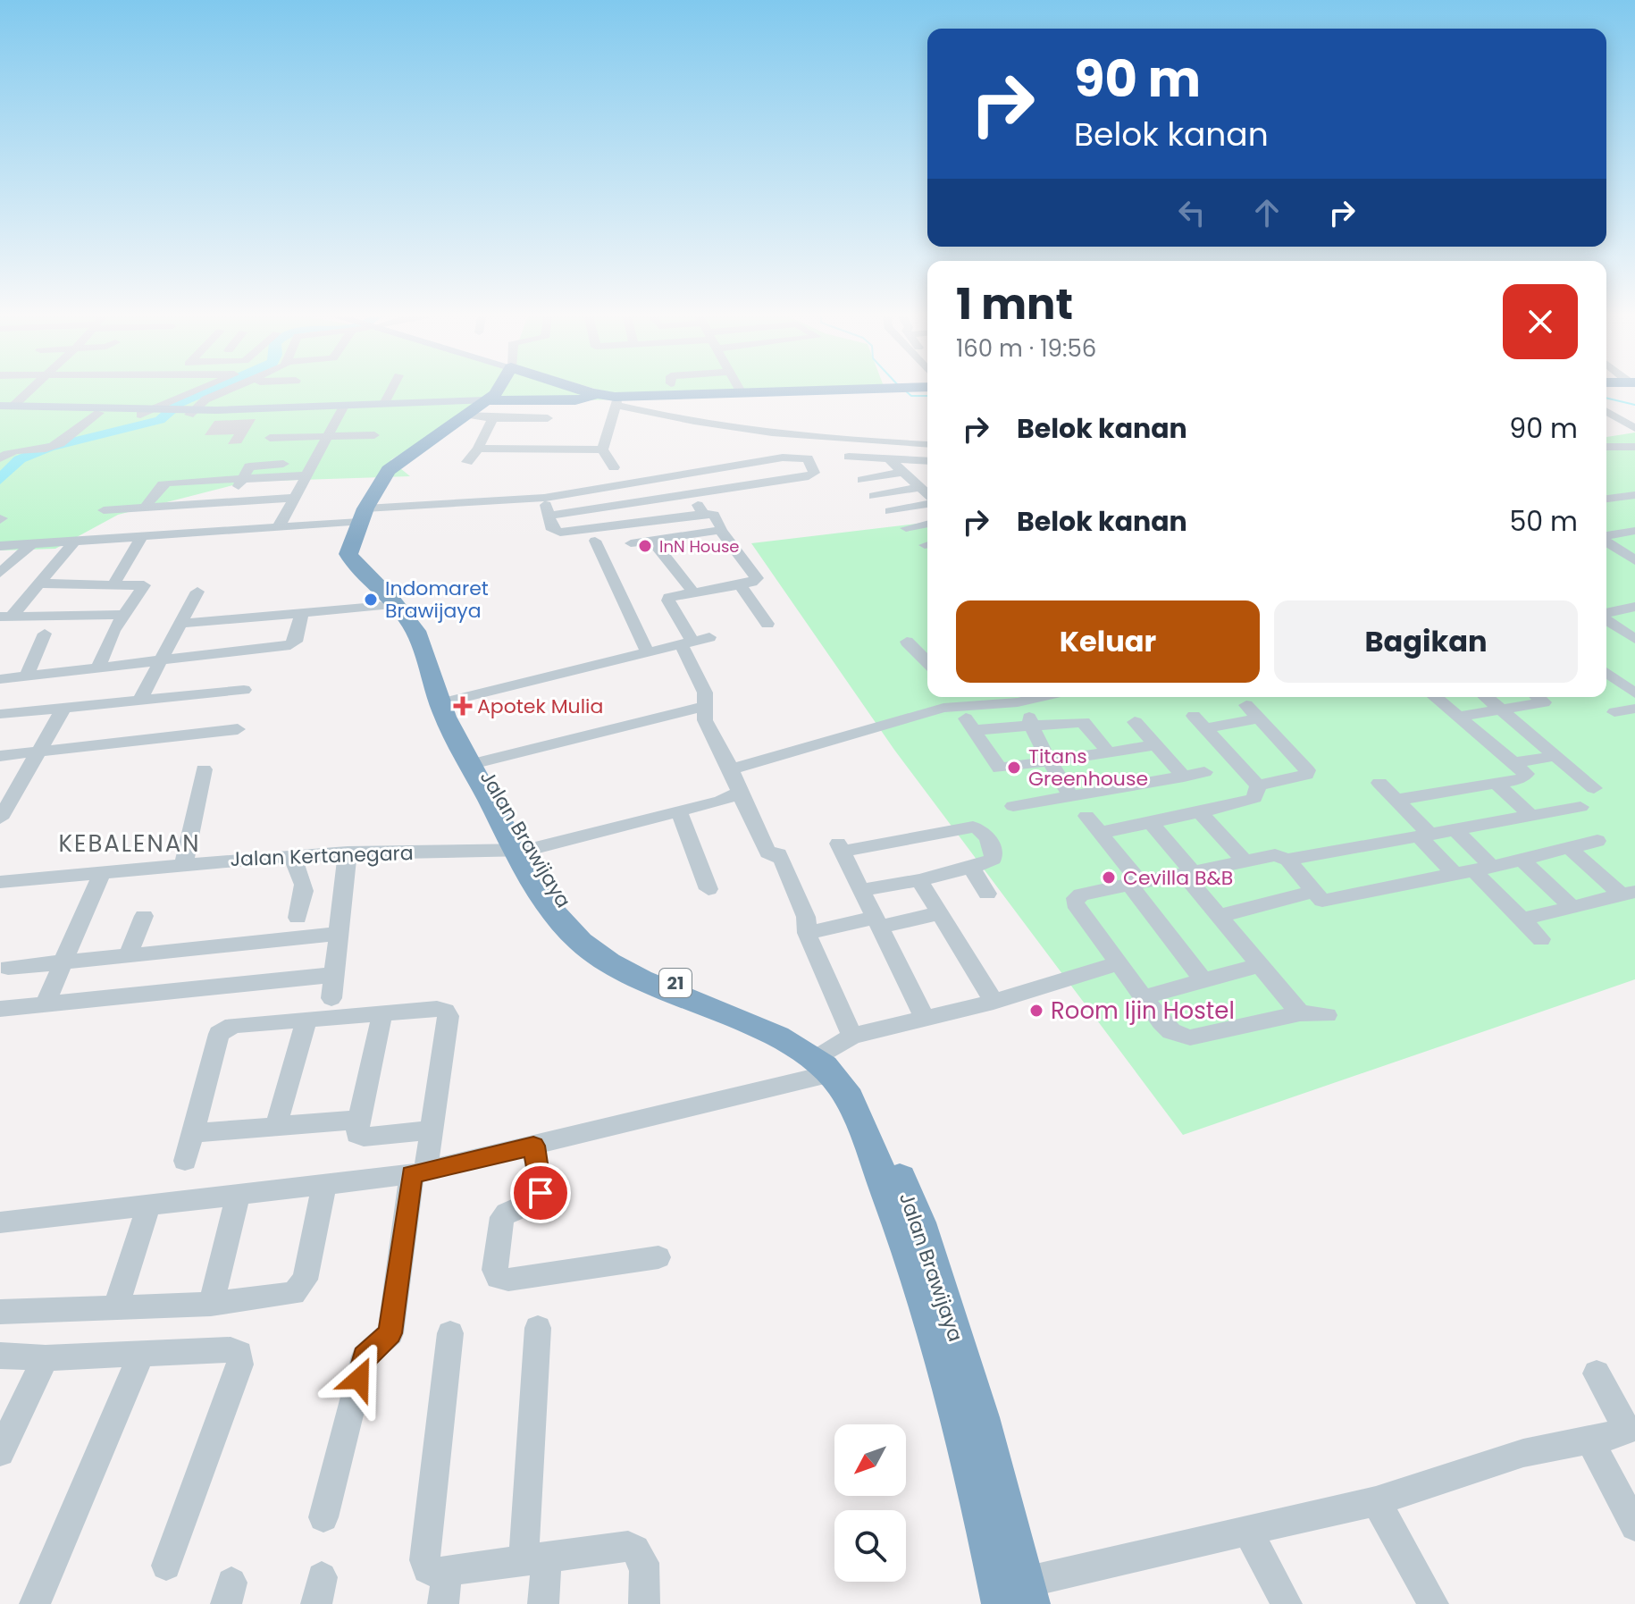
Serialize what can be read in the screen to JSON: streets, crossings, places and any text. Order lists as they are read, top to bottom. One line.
{"streets":{"highway":["Jalan Brawijaya","21"],"street":["Jalan Kertanegara"]},"crossings":[["Jalan Brawijaya","Jalan Kertanegara"],["Jalan Brawijaya","21"]],"districts":["KEBALENAN"],"places":{"other":["InN House","Indomaret Brawijaya","Titans Greenhouse","Cevilla B&B","Room Ijin Hostel"],"health":["Apotek Mulia"]},"north":"bottom left","page":{"turn":["90 m","Belok kanan"],"heading":["1 mnt","160 m · 19:56"],"list":[{"name":"Belok kanan","value":"90 m"},{"name":"Belok kanan","value":"50 m"}],"buttons":["Keluar","Bagikan"]}}
